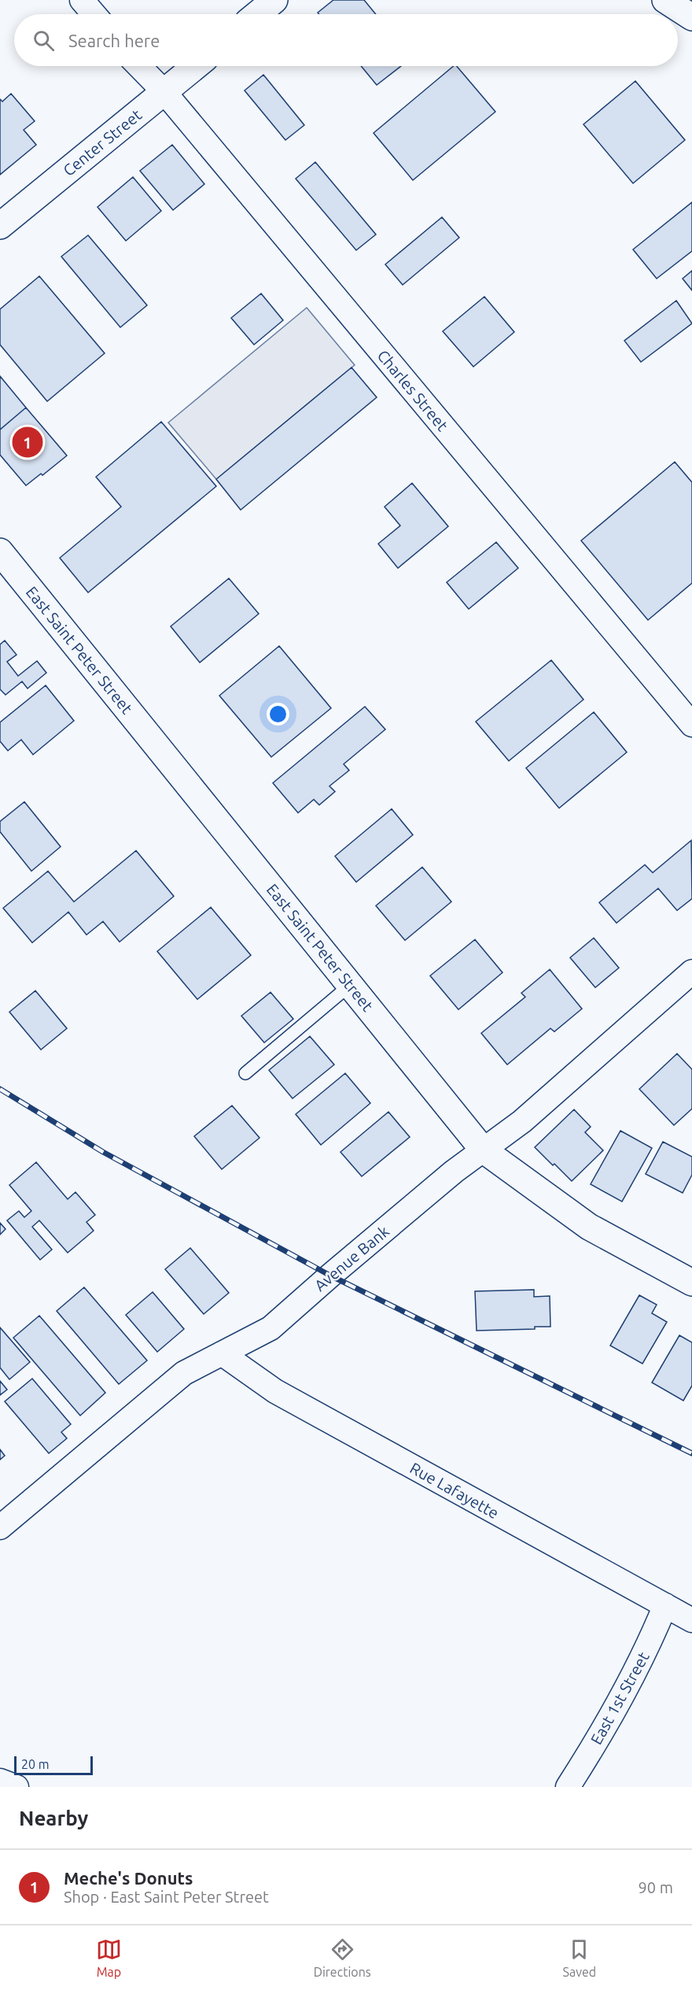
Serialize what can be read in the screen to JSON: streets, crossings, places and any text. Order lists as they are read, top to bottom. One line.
{"streets":{"main road":["Center Street","East Saint Peter Street"],"street":["Charles Street","Avenue Bank","Rue Lafayette","East 1st Street"]},"crossings":[["Center Street","Charles Street"],["East Saint Peter Street","Avenue Bank"],["Avenue Bank","Rue Lafayette"],["Rue Lafayette","East 1st Street"]],"scale_bar":"20 m","page":{"search":"Search here","pins":"1","scale":"20 m","heading":"Nearby","list":[{"mark":"1","name":"Meche's Donuts","note":"Shop · East Saint Peter Street","value":"90 m"}],"nav":["Map","Directions","Saved"]}}
